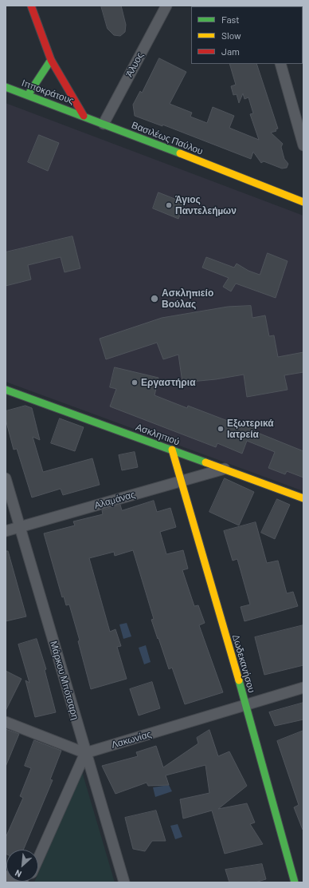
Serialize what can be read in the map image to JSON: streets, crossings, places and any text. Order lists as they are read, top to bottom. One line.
{"streets":{"street":["Άλυος","Ιπποκράτους","Βασιλέως Παύλου","Ασκληπιού","Αλαμάνας","Δωδεκανήσου","Μάρκου Μπότσαρη","Λακωνίας"]},"crossings":[["Άλυος","Βασιλέως Παύλου"],["Ιπποκράτους","Βασιλέως Παύλου"],["Ασκληπιού","Αλαμάνας"],["Ασκληπιού","Δωδεκανήσου"],["Αλαμάνας","Δωδεκανήσου"],["Αλαμάνας","Μάρκου Μπότσαρη"],["Δωδεκανήσου","Λακωνίας"],["Μάρκου Μπότσαρη","Λακωνίας"]],"places":["Άγιος Παντελεήμων","Ασκληπιείο Βούλας","Εργαστήρια","Εξωτερικά Ιατρεία"],"legend":["Fast","Slow","Jam"],"north":"bottom left"}
